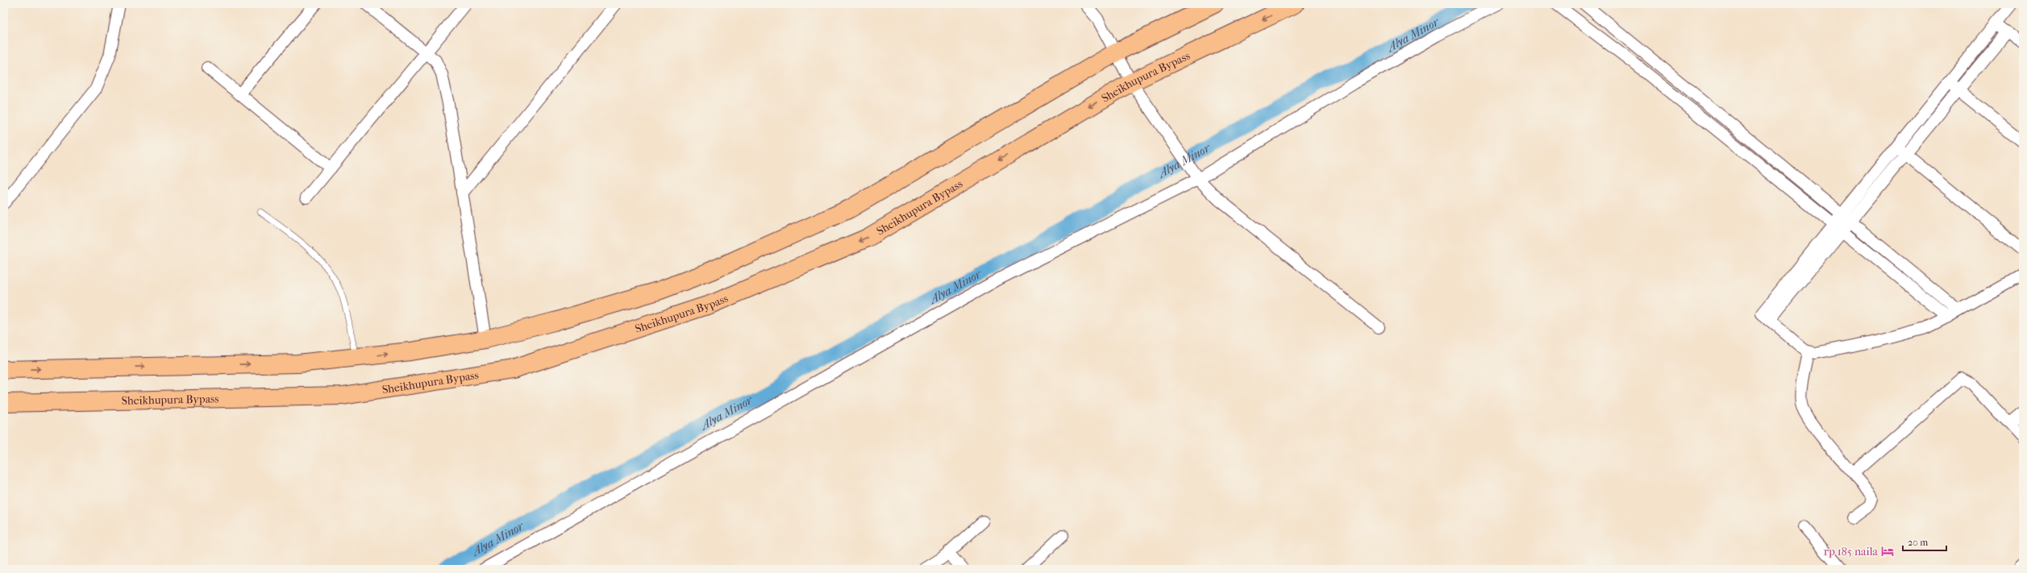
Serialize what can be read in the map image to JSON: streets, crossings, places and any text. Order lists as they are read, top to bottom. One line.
{"streets":{"highway":["Sheikhupura Bypass"]},"water":["Alya Minor"],"places":{"hotel":["rp 185 naila"]},"scale_bar":"20 m"}
